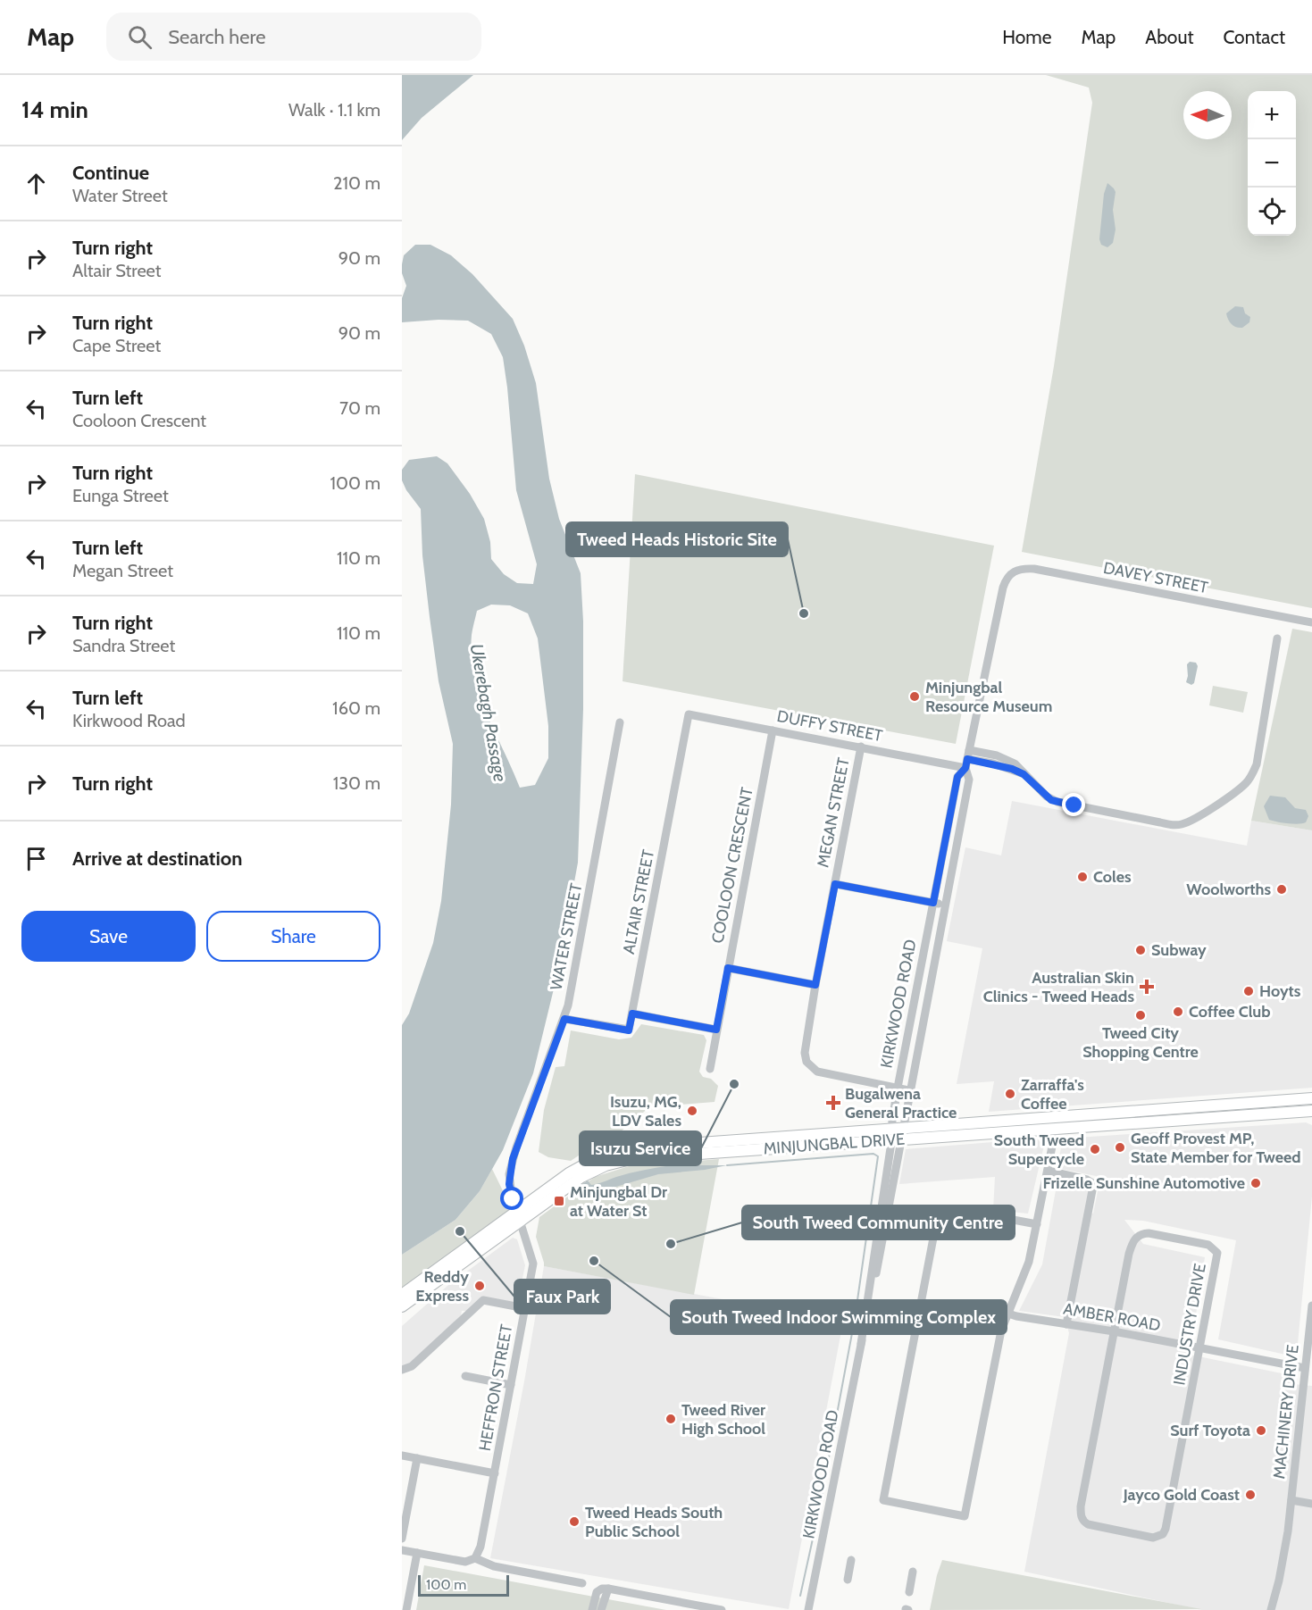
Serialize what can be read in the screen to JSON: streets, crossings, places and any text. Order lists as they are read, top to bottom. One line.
{"streets":{"main road":["MINJUNGBAL DRIVE"],"street":["DAVEY STREET","DUFFY STREET","MEGAN STREET","COOLOON CRESCENT","ALTAIR STREET","WATER STREET","KIRKWOOD ROAD","AMBER ROAD","INDUSTRY DRIVE","HEFFRON STREET","MACHINERY DRIVE"]},"crossings":[["DAVEY STREET","KIRKWOOD ROAD"],["DUFFY STREET","MEGAN STREET"],["DUFFY STREET","COOLOON CRESCENT"],["DUFFY STREET","ALTAIR STREET"],["DUFFY STREET","KIRKWOOD ROAD"],["MEGAN STREET","KIRKWOOD ROAD"],["ALTAIR STREET","WATER STREET"],["WATER STREET","MINJUNGBAL DRIVE"],["WATER STREET","HEFFRON STREET"],["KIRKWOOD ROAD","MINJUNGBAL DRIVE"],["MINJUNGBAL DRIVE","HEFFRON STREET"],["AMBER ROAD","INDUSTRY DRIVE"],["AMBER ROAD","MACHINERY DRIVE"]],"water":["Ukerebagh Passage"],"places":{"other":["Tweed Heads Historic Site","Minjungbal Resource Museum","Coles","Woolworths","Subway","Hoyts","Coffee Club","Tweed City Shopping Centre","Isuzu Service","Zarraffa's Coffee","Isuzu, MG, LDV Sales","Geoff Provest MP, State Member for Tweed","South Tweed Supercycle","Frizelle Sunshine Automotive","Faux Park","South Tweed Community Centre","South Tweed Indoor Swimming Complex","Reddy Express","Tweed River High School","Surf Toyota","Jayco Gold Coast","Tweed Heads South Public School"],"health":["Australian Skin Clinics - Tweed Heads","Bugalwena General Practice"],"transit":["Minjungbal Dr at Water St"]},"scale_bar":"100 m","north":"left","page":{"header":"Map","search":"Search here","nav":["Home","Map","About","Contact"],"heading":["14 min","Walk · 1.1 km"],"map_buttons":["+","−"],"list":[["Continue","Water Street","210 m"],["Turn right","Altair Street","90 m"],["Turn right","Cape Street","90 m"],["Turn left","Cooloon Crescent","70 m"],["Turn right","Eunga Street","100 m"],["Turn left","Megan Street","110 m"],["Turn right","Sandra Street","110 m"],["Turn left","Kirkwood Road","160 m"],["Turn right","130 m"],"Arrive at destination"],"buttons":["Save","Share"],"scale":"100 m"}}
